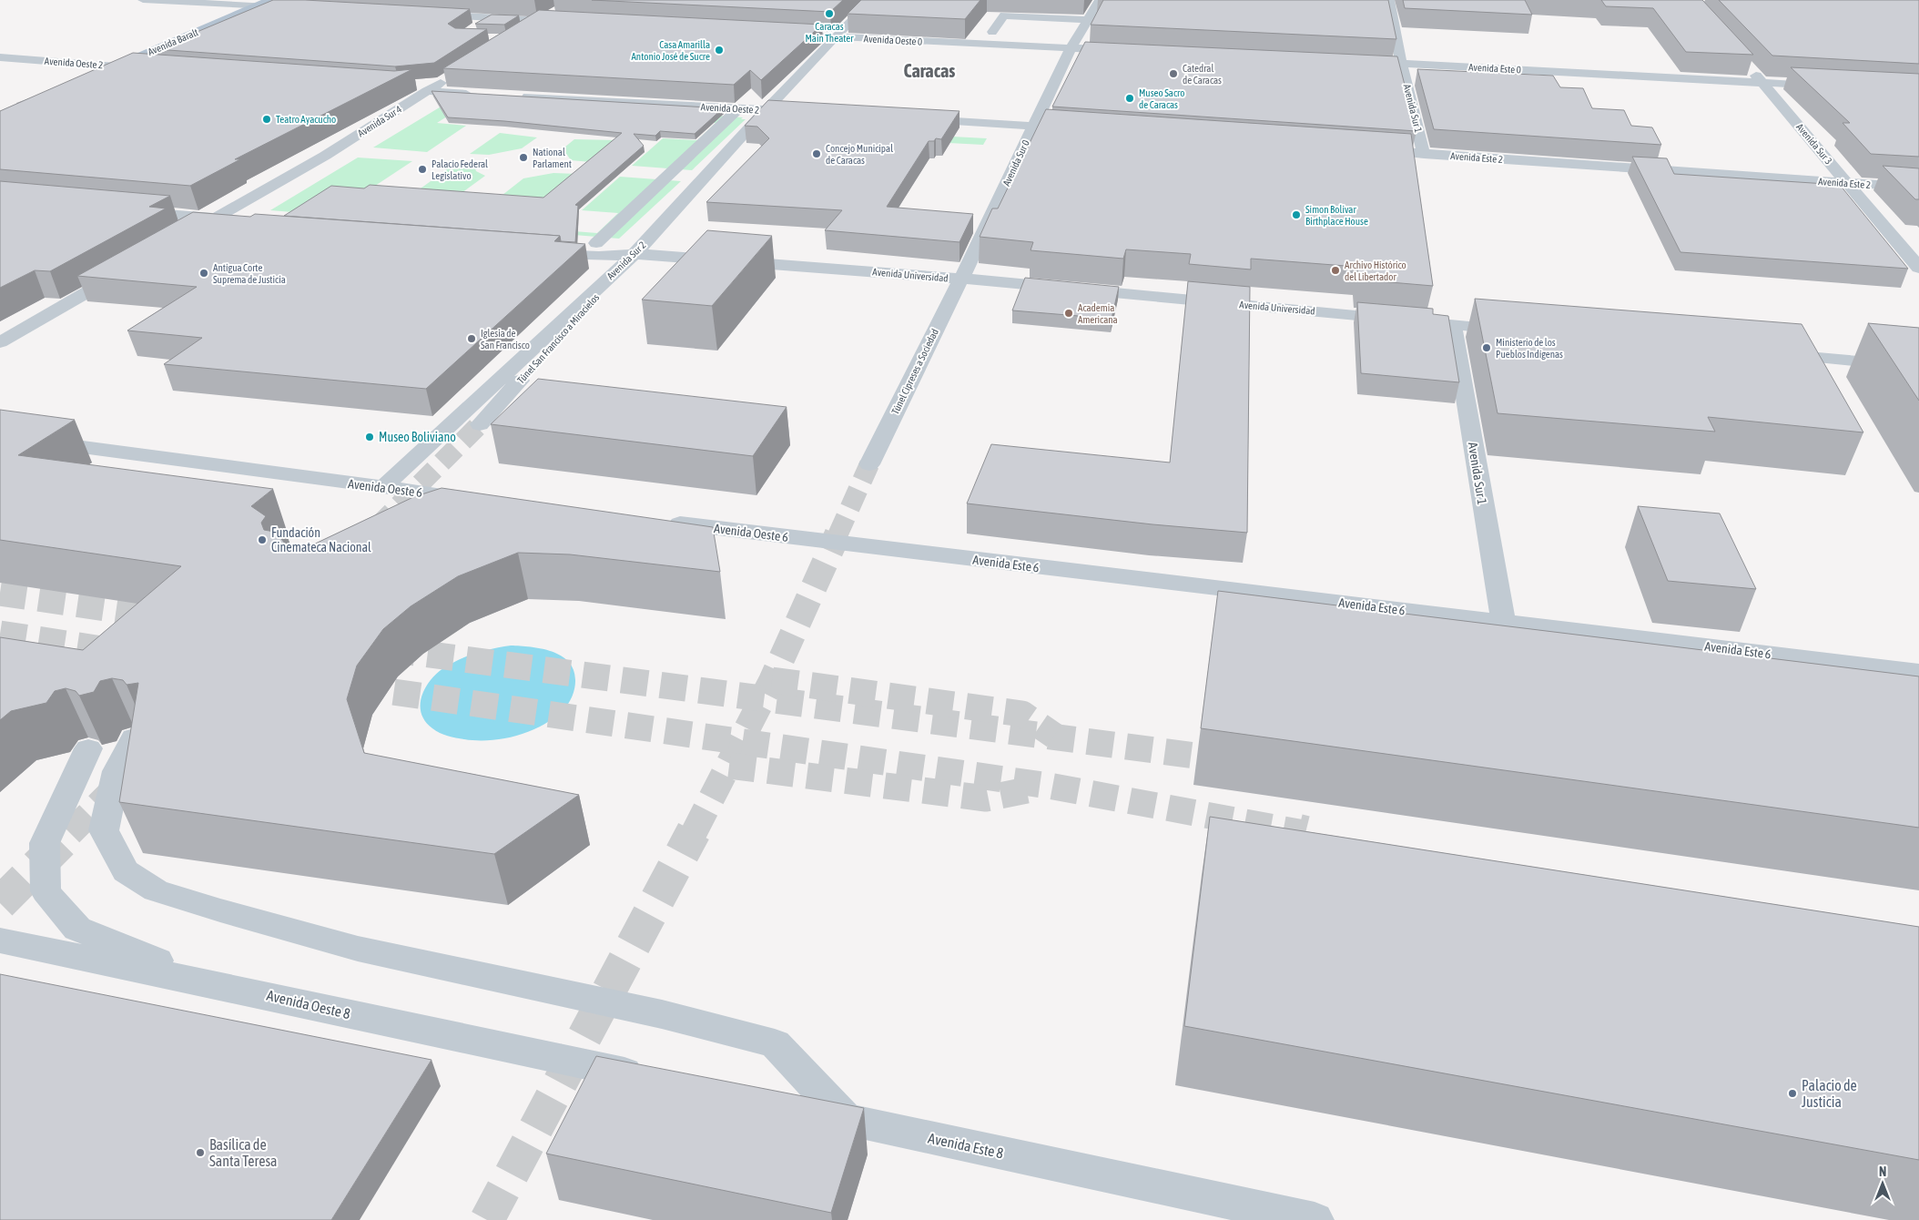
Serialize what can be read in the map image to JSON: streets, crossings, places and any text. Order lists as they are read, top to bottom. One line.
{"streets":{"main road":["Avenida Baralt"],"street":["Avenida Oeste 0","Avenida Oeste 2","Avenida Este 0","Avenida Sur 1","Avenida Sur 4","Avenida Sur 3","Avenida Este 2","Avenida Sur 0","Avenida Sur 2","Avenida Universidad","Túnel San Francisco a Miracielos","Túnel Cipreses a Sociedad","Avenida Oeste 6","Avenida Este 6","Avenida Oeste 8","Avenida Este 8"]},"crossings":[["Avenida Oeste 0","Avenida Sur 0"],["Avenida Oeste 0","Avenida Sur 2"],["Avenida Baralt","Avenida Oeste 2"],["Avenida Oeste 2","Avenida Sur 2"],["Avenida Este 0","Avenida Sur 1"],["Avenida Este 0","Avenida Sur 3"],["Avenida Sur 1","Avenida Este 2"],["Avenida Sur 1","Avenida Universidad"],["Avenida Sur 1","Avenida Este 6"],["Avenida Sur 3","Avenida Este 2"],["Avenida Sur 0","Avenida Universidad"],["Avenida Sur 0","Túnel Cipreses a Sociedad"],["Avenida Sur 2","Avenida Universidad"],["Avenida Sur 2","Túnel San Francisco a Miracielos"],["Avenida Sur 2","Avenida Oeste 6"],["Avenida Universidad","Túnel San Francisco a Miracielos"],["Avenida Universidad","Túnel Cipreses a Sociedad"],["Avenida Oeste 6","Avenida Este 6"]],"districts":["Caracas"],"places":["Caracas Main Theater","Casa Amarilla Antonio José de Sucre","Catedral de Caracas","Museo Sacro de Caracas","Teatro Ayacucho","Concejo Municipal de Caracas","National Parlament","Palacio Federal Legislativo","Simon Bolivar Birthplace House","Archivo Histórico del Libertador","Antigua Corte Suprema de Justicia","Academia Americana","Iglesia de San Francisco","Ministerio de los Pueblos Indígenas","Museo Boliviano","Fundación Cinemateca Nacional","Palacio de Justicia","Basílica de Santa Teresa"],"north":"top"}
